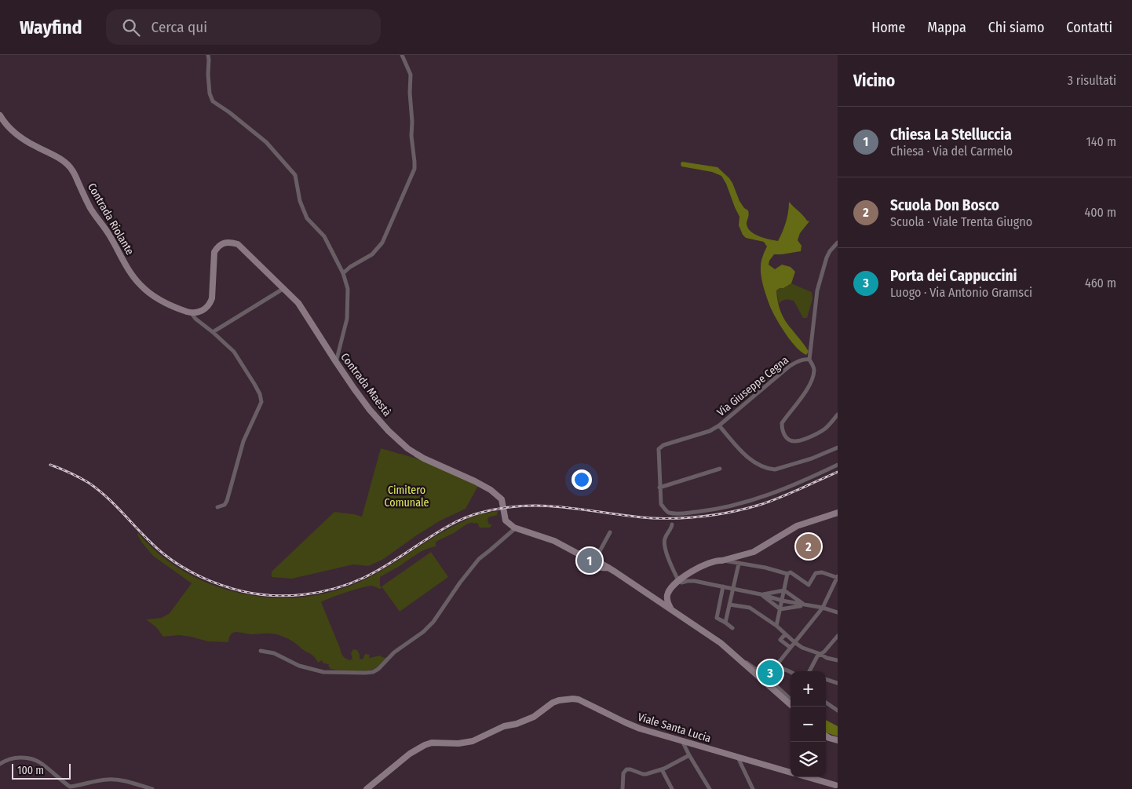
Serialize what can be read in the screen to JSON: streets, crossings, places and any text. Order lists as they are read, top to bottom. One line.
{"streets":{"street":["Contrada Riolante","Contrada Maestà","Via Giuseppe Cegna","Viale Santa Lucia"]},"parks":["Cimitero Comunale"],"scale_bar":"100 m","page":{"header":"Wayfind","search":"Cerca qui","nav":["Home","Mappa","Chi siamo","Contatti"],"heading":["Vicino","3 risultati"],"list":[{"mark":"1","name":"Chiesa La Stelluccia","note":"Chiesa · Via del Carmelo","value":"140 m"},{"mark":"2","name":"Scuola Don Bosco","note":"Scuola · Viale Trenta Giugno","value":"400 m"},{"mark":"3","name":"Porta dei Cappuccini","note":"Luogo · Via Antonio Gramsci","value":"460 m"}],"pins":["2","1","3"],"map_buttons":["+","−"],"scale":"100 m"}}
